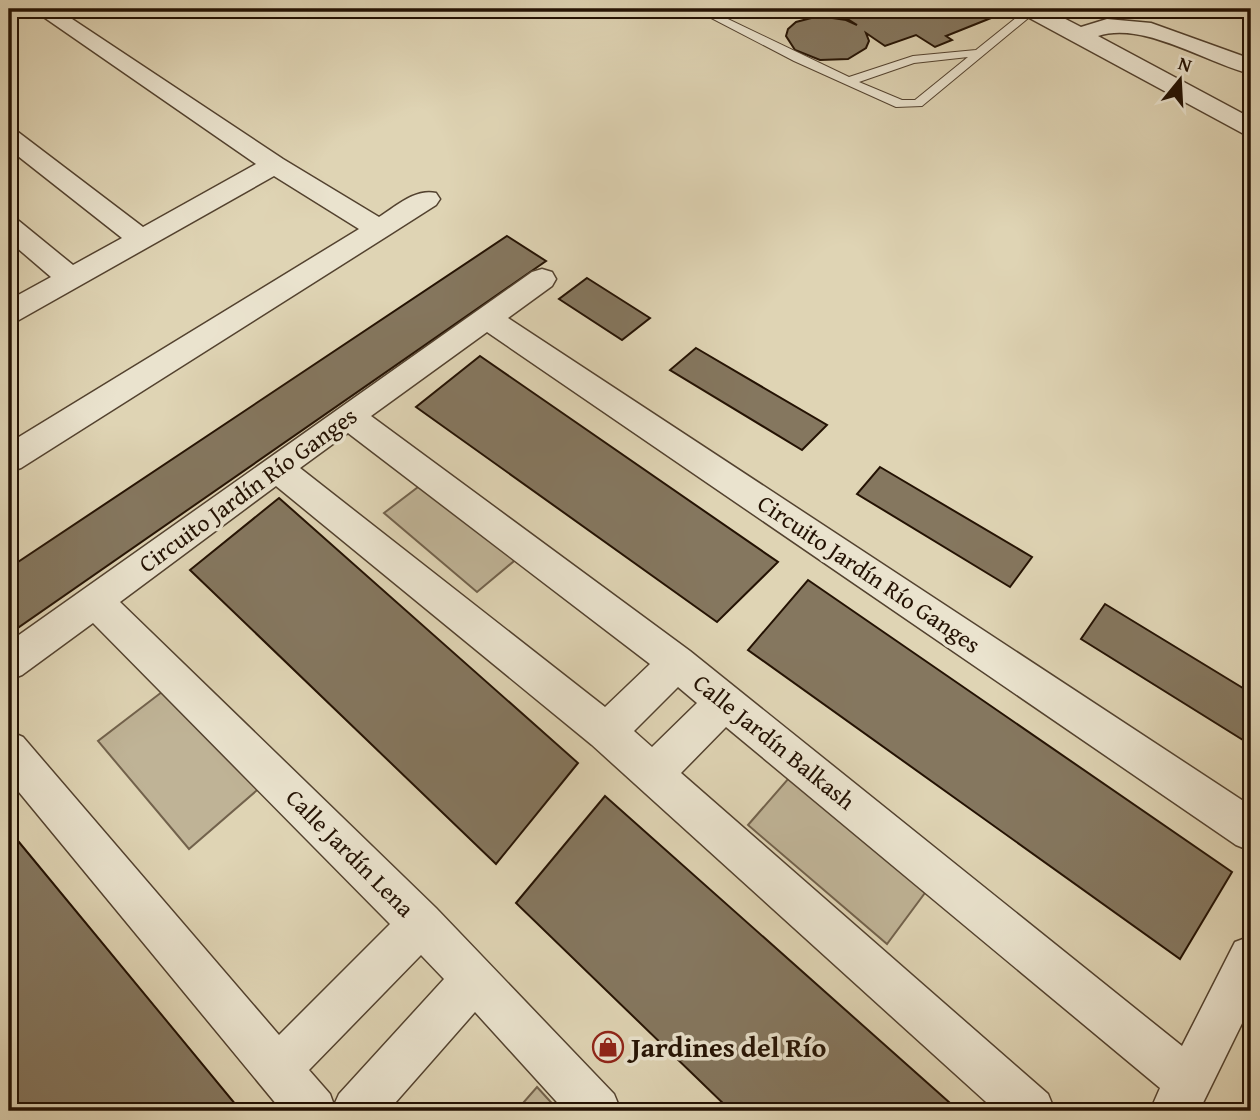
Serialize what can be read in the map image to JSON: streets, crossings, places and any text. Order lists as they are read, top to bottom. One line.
{"streets":{"street":["Circuito Jardín Río Ganges","Calle Jardín Balkash","Calle Jardín Lena"]},"crossings":[["Circuito Jardín Río Ganges","Calle Jardín Balkash"],["Circuito Jardín Río Ganges","Calle Jardín Lena"]],"places":{"shop":["Jardines del Río"]},"north":"top"}
